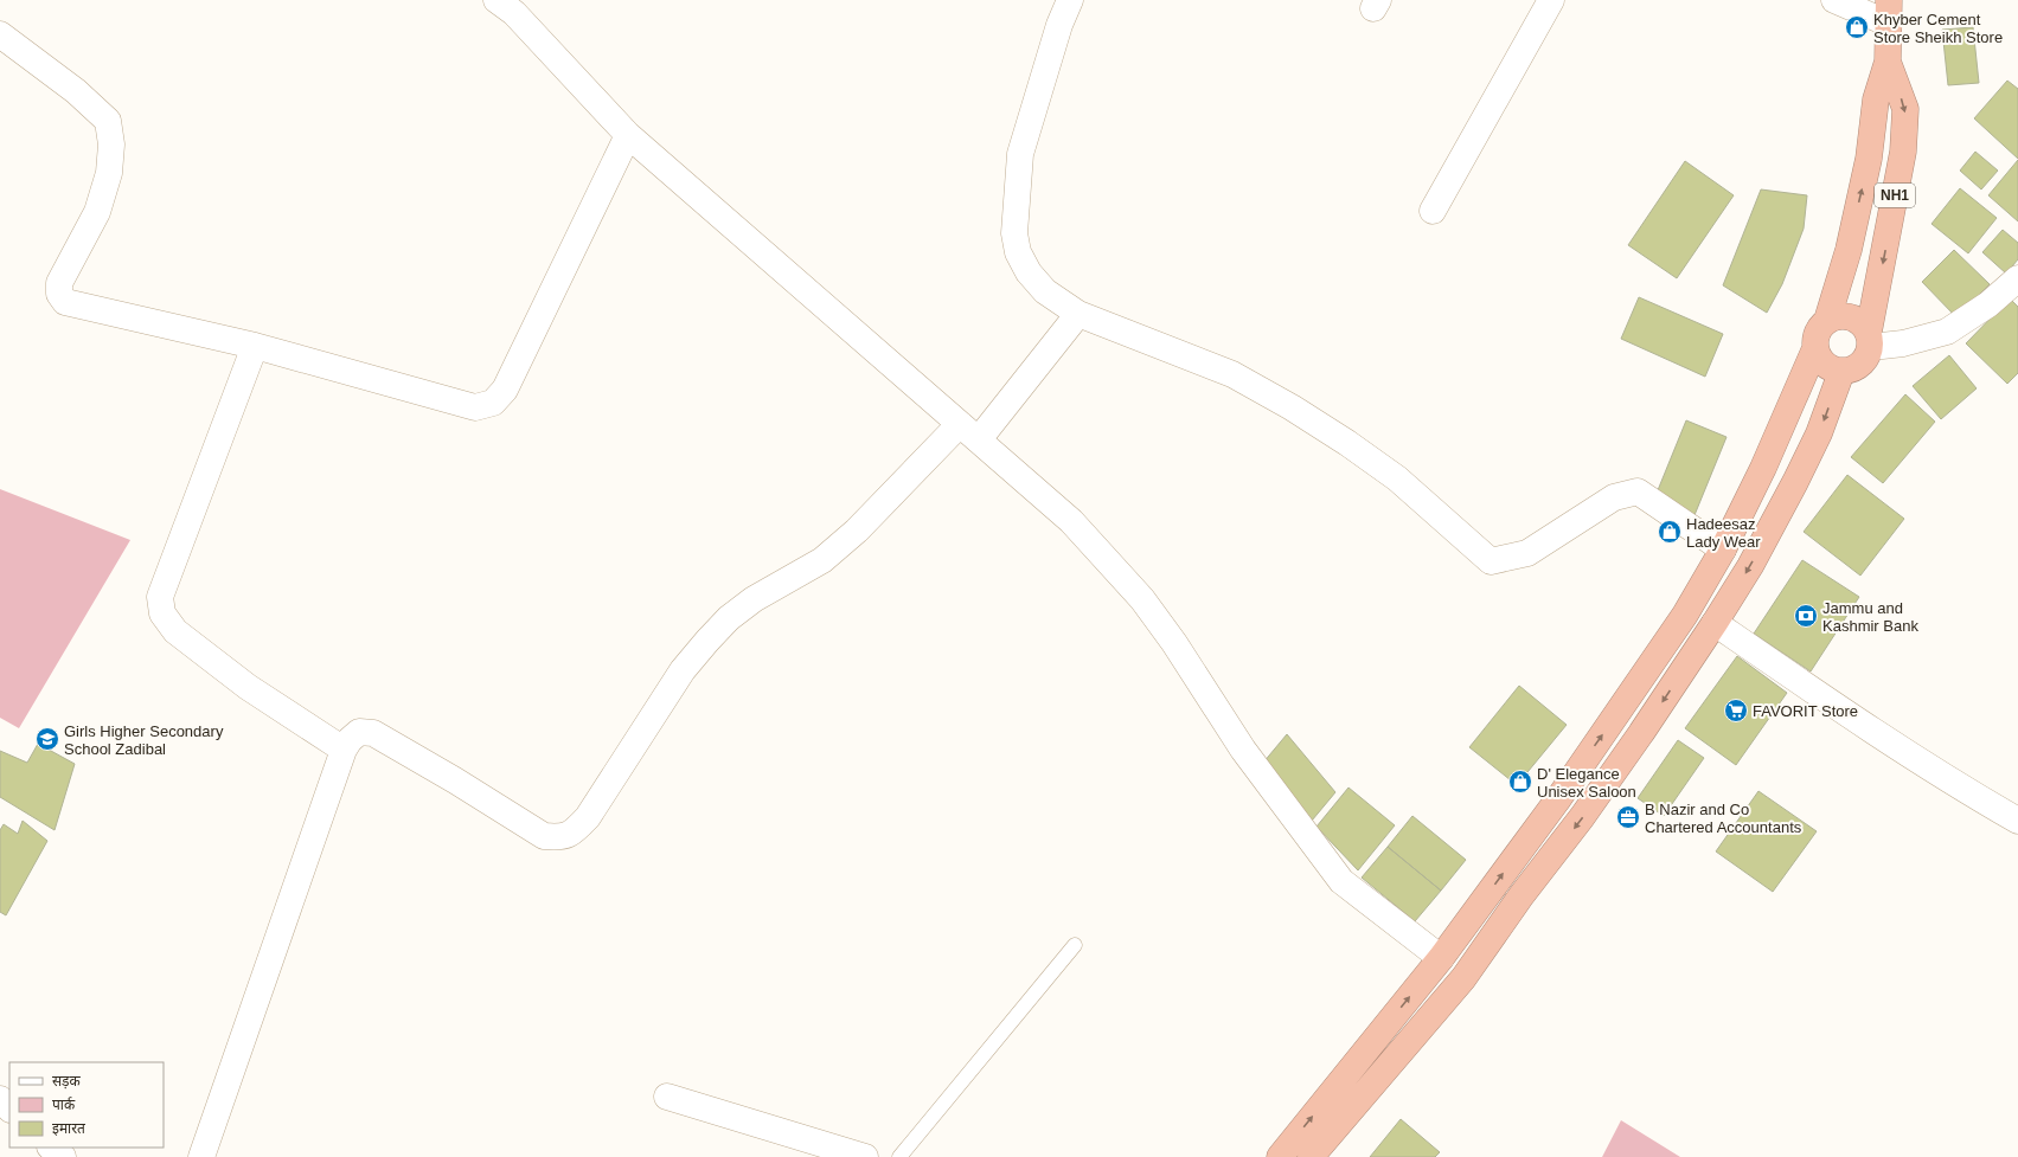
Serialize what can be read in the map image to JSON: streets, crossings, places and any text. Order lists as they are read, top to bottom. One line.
{"streets":{"highway":["NH1"]},"places":{"shop":["Khyber Cement Store Sheikh Store","Hadeesaz Lady Wear","D' Elegance Unisex Saloon"],"bank":["Jammu and Kashmir Bank"],"supermarket":["FAVORIT Store"],"school or university":["Girls Higher Secondary School Zadibal"],"office":["B Nazir and Co Chartered Accountants"]},"legend":["सड़क","पार्क","इमारत"]}
